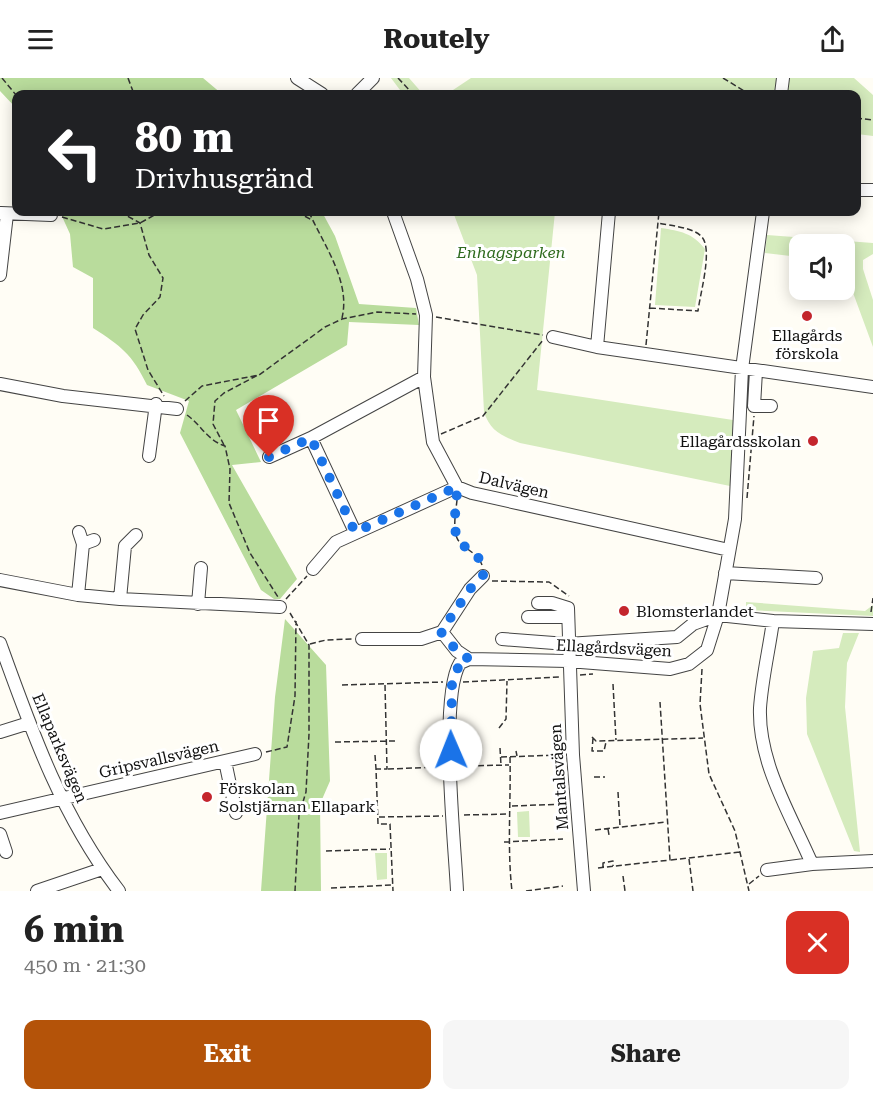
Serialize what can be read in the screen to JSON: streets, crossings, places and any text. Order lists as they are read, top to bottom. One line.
{"streets":{"street":["Dalvägen","Ellagårdsvägen","Ellaparksvägen","Gripsvallsvägen","Mantalsvägen"]},"crossings":[["Dalvägen","Ellagårdsvägen"],["Ellagårdsvägen","Mantalsvägen"],["Ellaparksvägen","Gripsvallsvägen"]],"parks":["Enhagsparken"],"places":["Ellagårds förskola","Ellagårdsskolan","Blomsterlandet","Förskolan Solstjärnan Ellapark"],"page":{"header":"Routely","turn":["80 m","Drivhusgränd"],"heading":["6 min","450 m · 21:30"],"buttons":["Exit","Share"]}}
